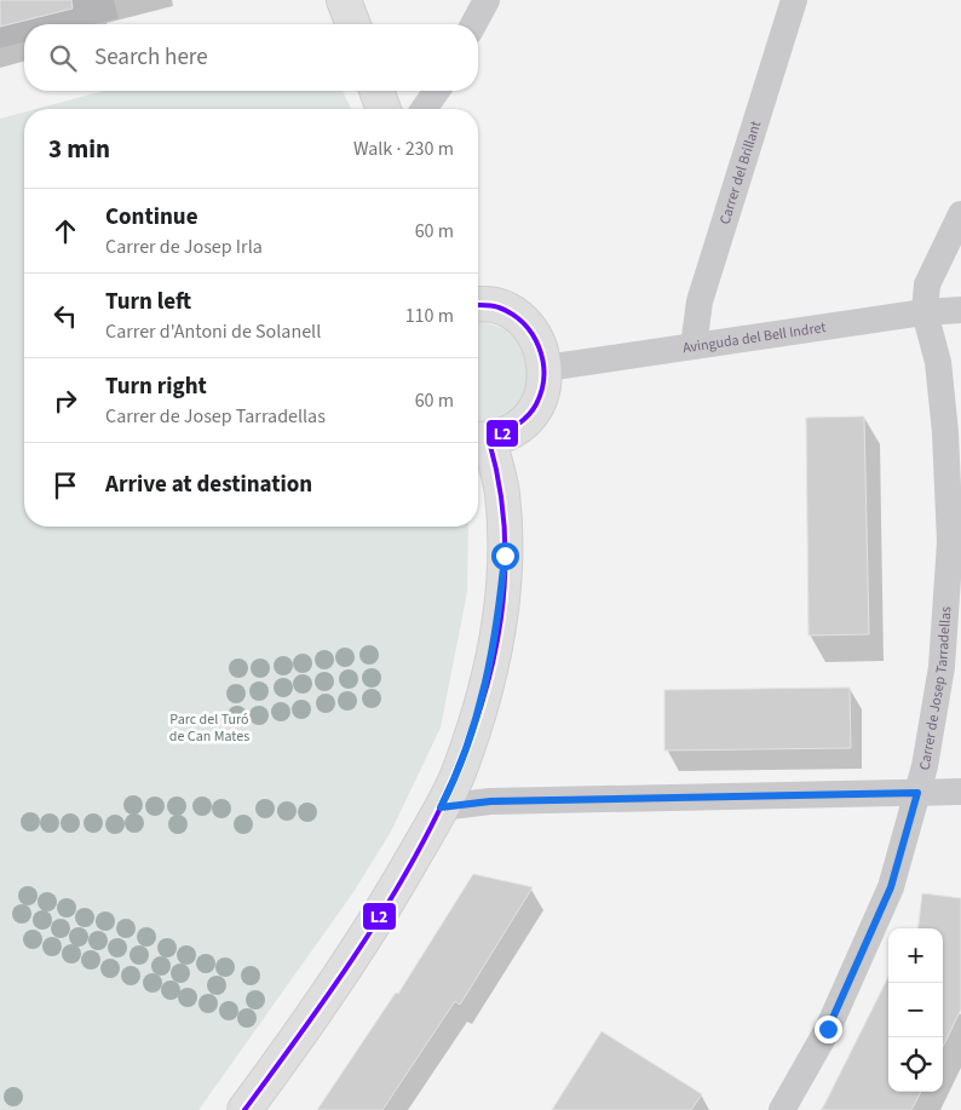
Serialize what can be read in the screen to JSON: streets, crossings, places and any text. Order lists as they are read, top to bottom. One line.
{"streets":{"street":["Carrer del Brillant","Avinguda del Bell Indret","Carrer de Josep Tarradellas"]},"crossings":[["Carrer del Brillant","Avinguda del Bell Indret"],["Avinguda del Bell Indret","Carrer de Josep Tarradellas"]],"parks":["Parc del Turó de Can Mates"],"lines":["transit line L2"],"page":{"search":"Search here","heading":["3 min","Walk · 230 m"],"list":[["Continue","Carrer de Josep Irla","60 m"],["Turn left","Carrer d'Antoni de Solanell","110 m"],["Turn right","Carrer de Josep Tarradellas","60 m"],"Arrive at destination"],"map_buttons":["+","−"]}}
